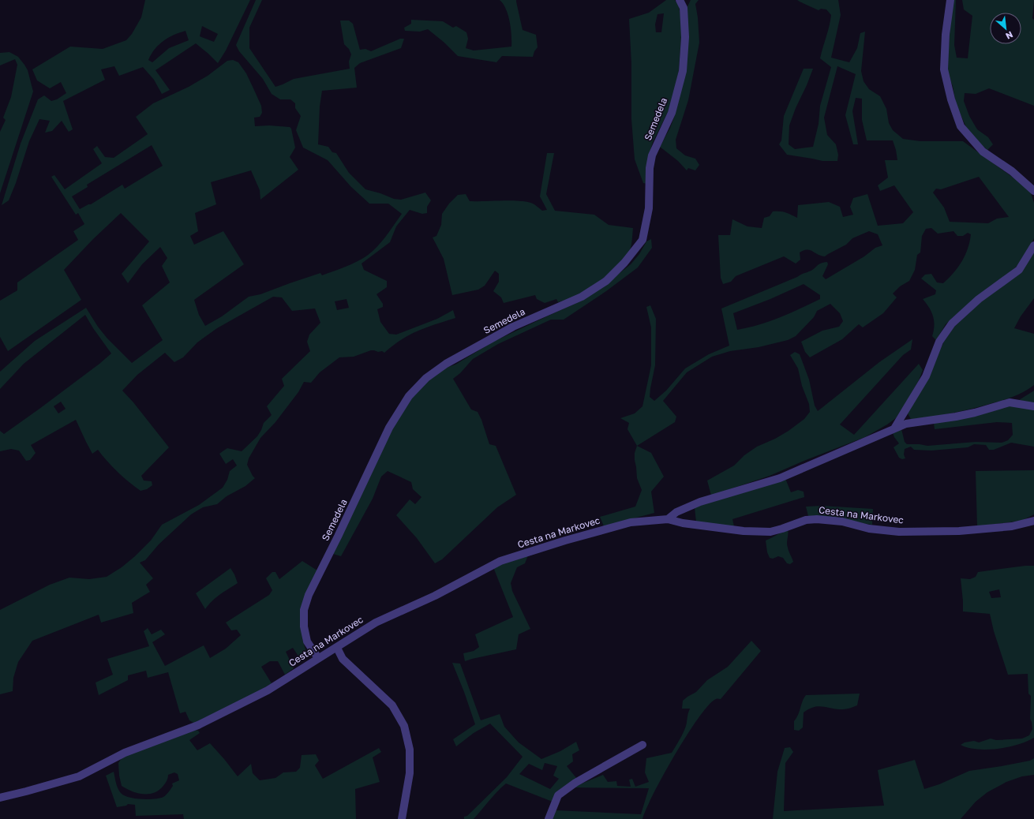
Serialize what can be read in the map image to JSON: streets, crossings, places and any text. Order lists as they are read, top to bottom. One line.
{"streets":{"street":["Semedela","Cesta na Markovec"]},"crossings":[["Semedela","Cesta na Markovec"]],"north":"bottom right"}
